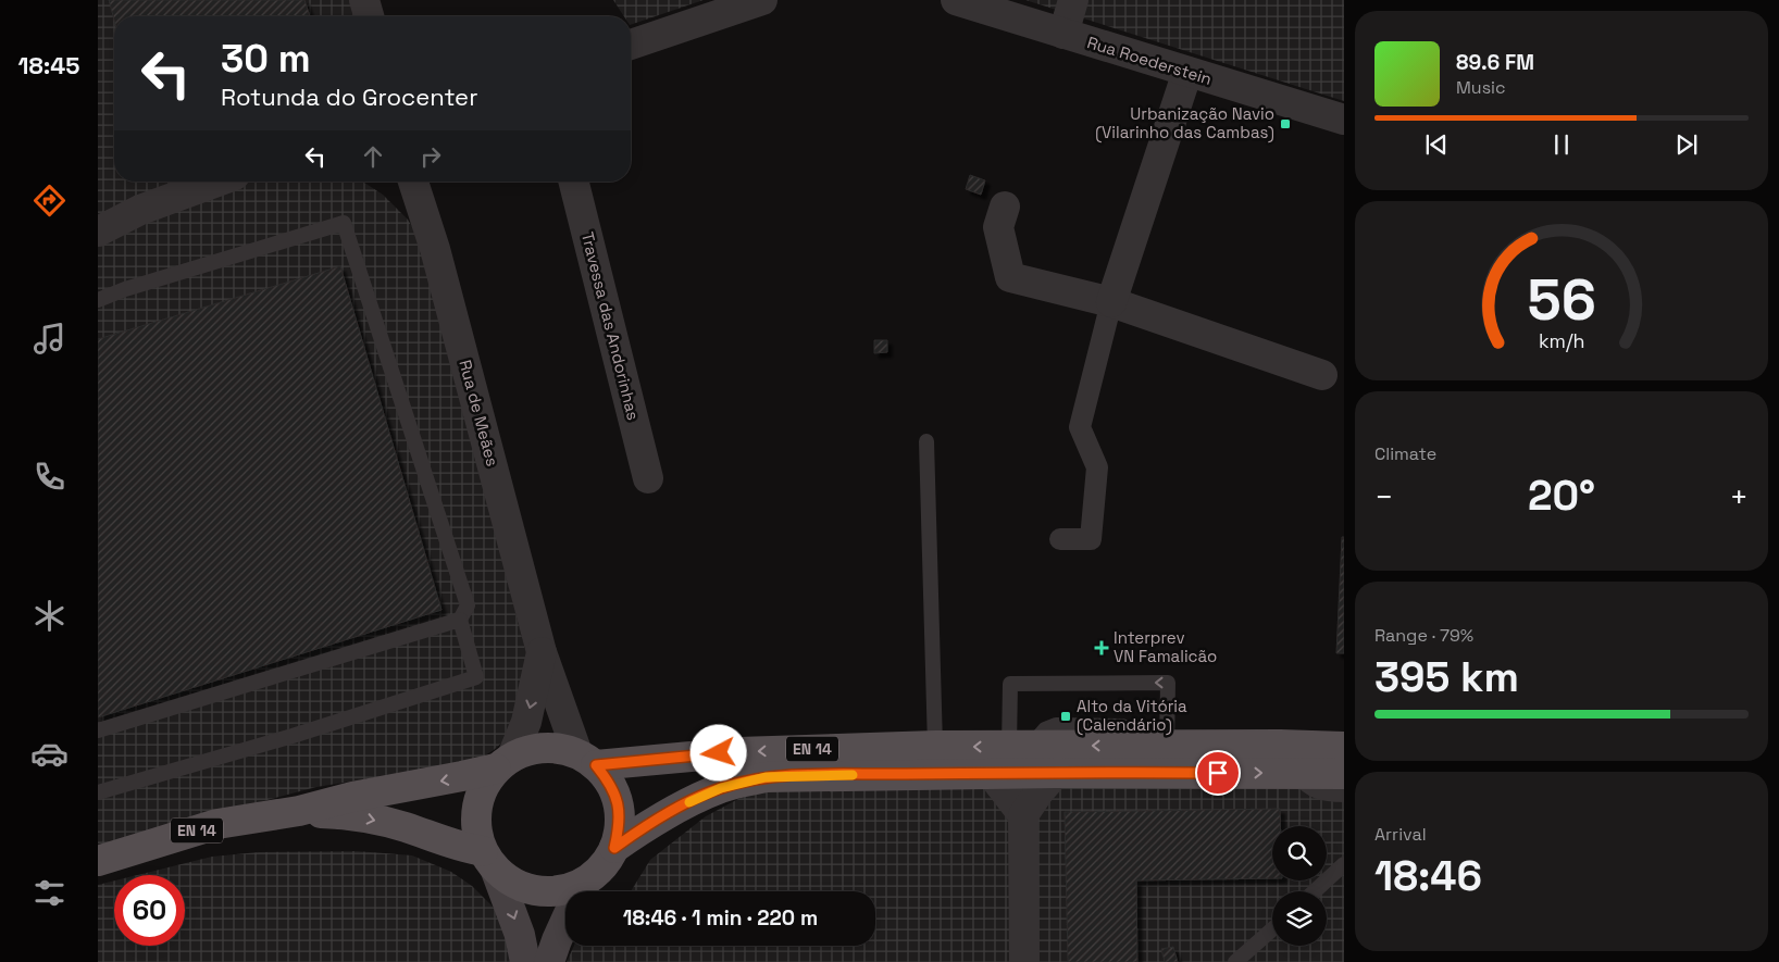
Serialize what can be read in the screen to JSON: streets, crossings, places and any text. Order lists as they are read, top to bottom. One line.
{"streets":{"main road":["EN 14"],"street":["Rua Roederstein","Travessa das Andorinhas","Rua de Meães"]},"crossings":[["Rua de Meães","EN 14"]],"places":{"transit":["Urbanização Navio (Vilarinho das Cambas)","Alto da Vitória (Calendário)"],"health":["Interprev VN Famalicão"]},"page":{"tabs":"18:45","turn":["30 m","Rotunda do Grocenter"],"song":["89.6 FM","Music"],"tile":["Climate",["Range · 79%","395 km"],["Arrival","18:46"]],"heat":["−","20°","+"],"limit":"60","trip":"18:46 · 1 min · 220 m","gauge":["56","km/h"]}}
